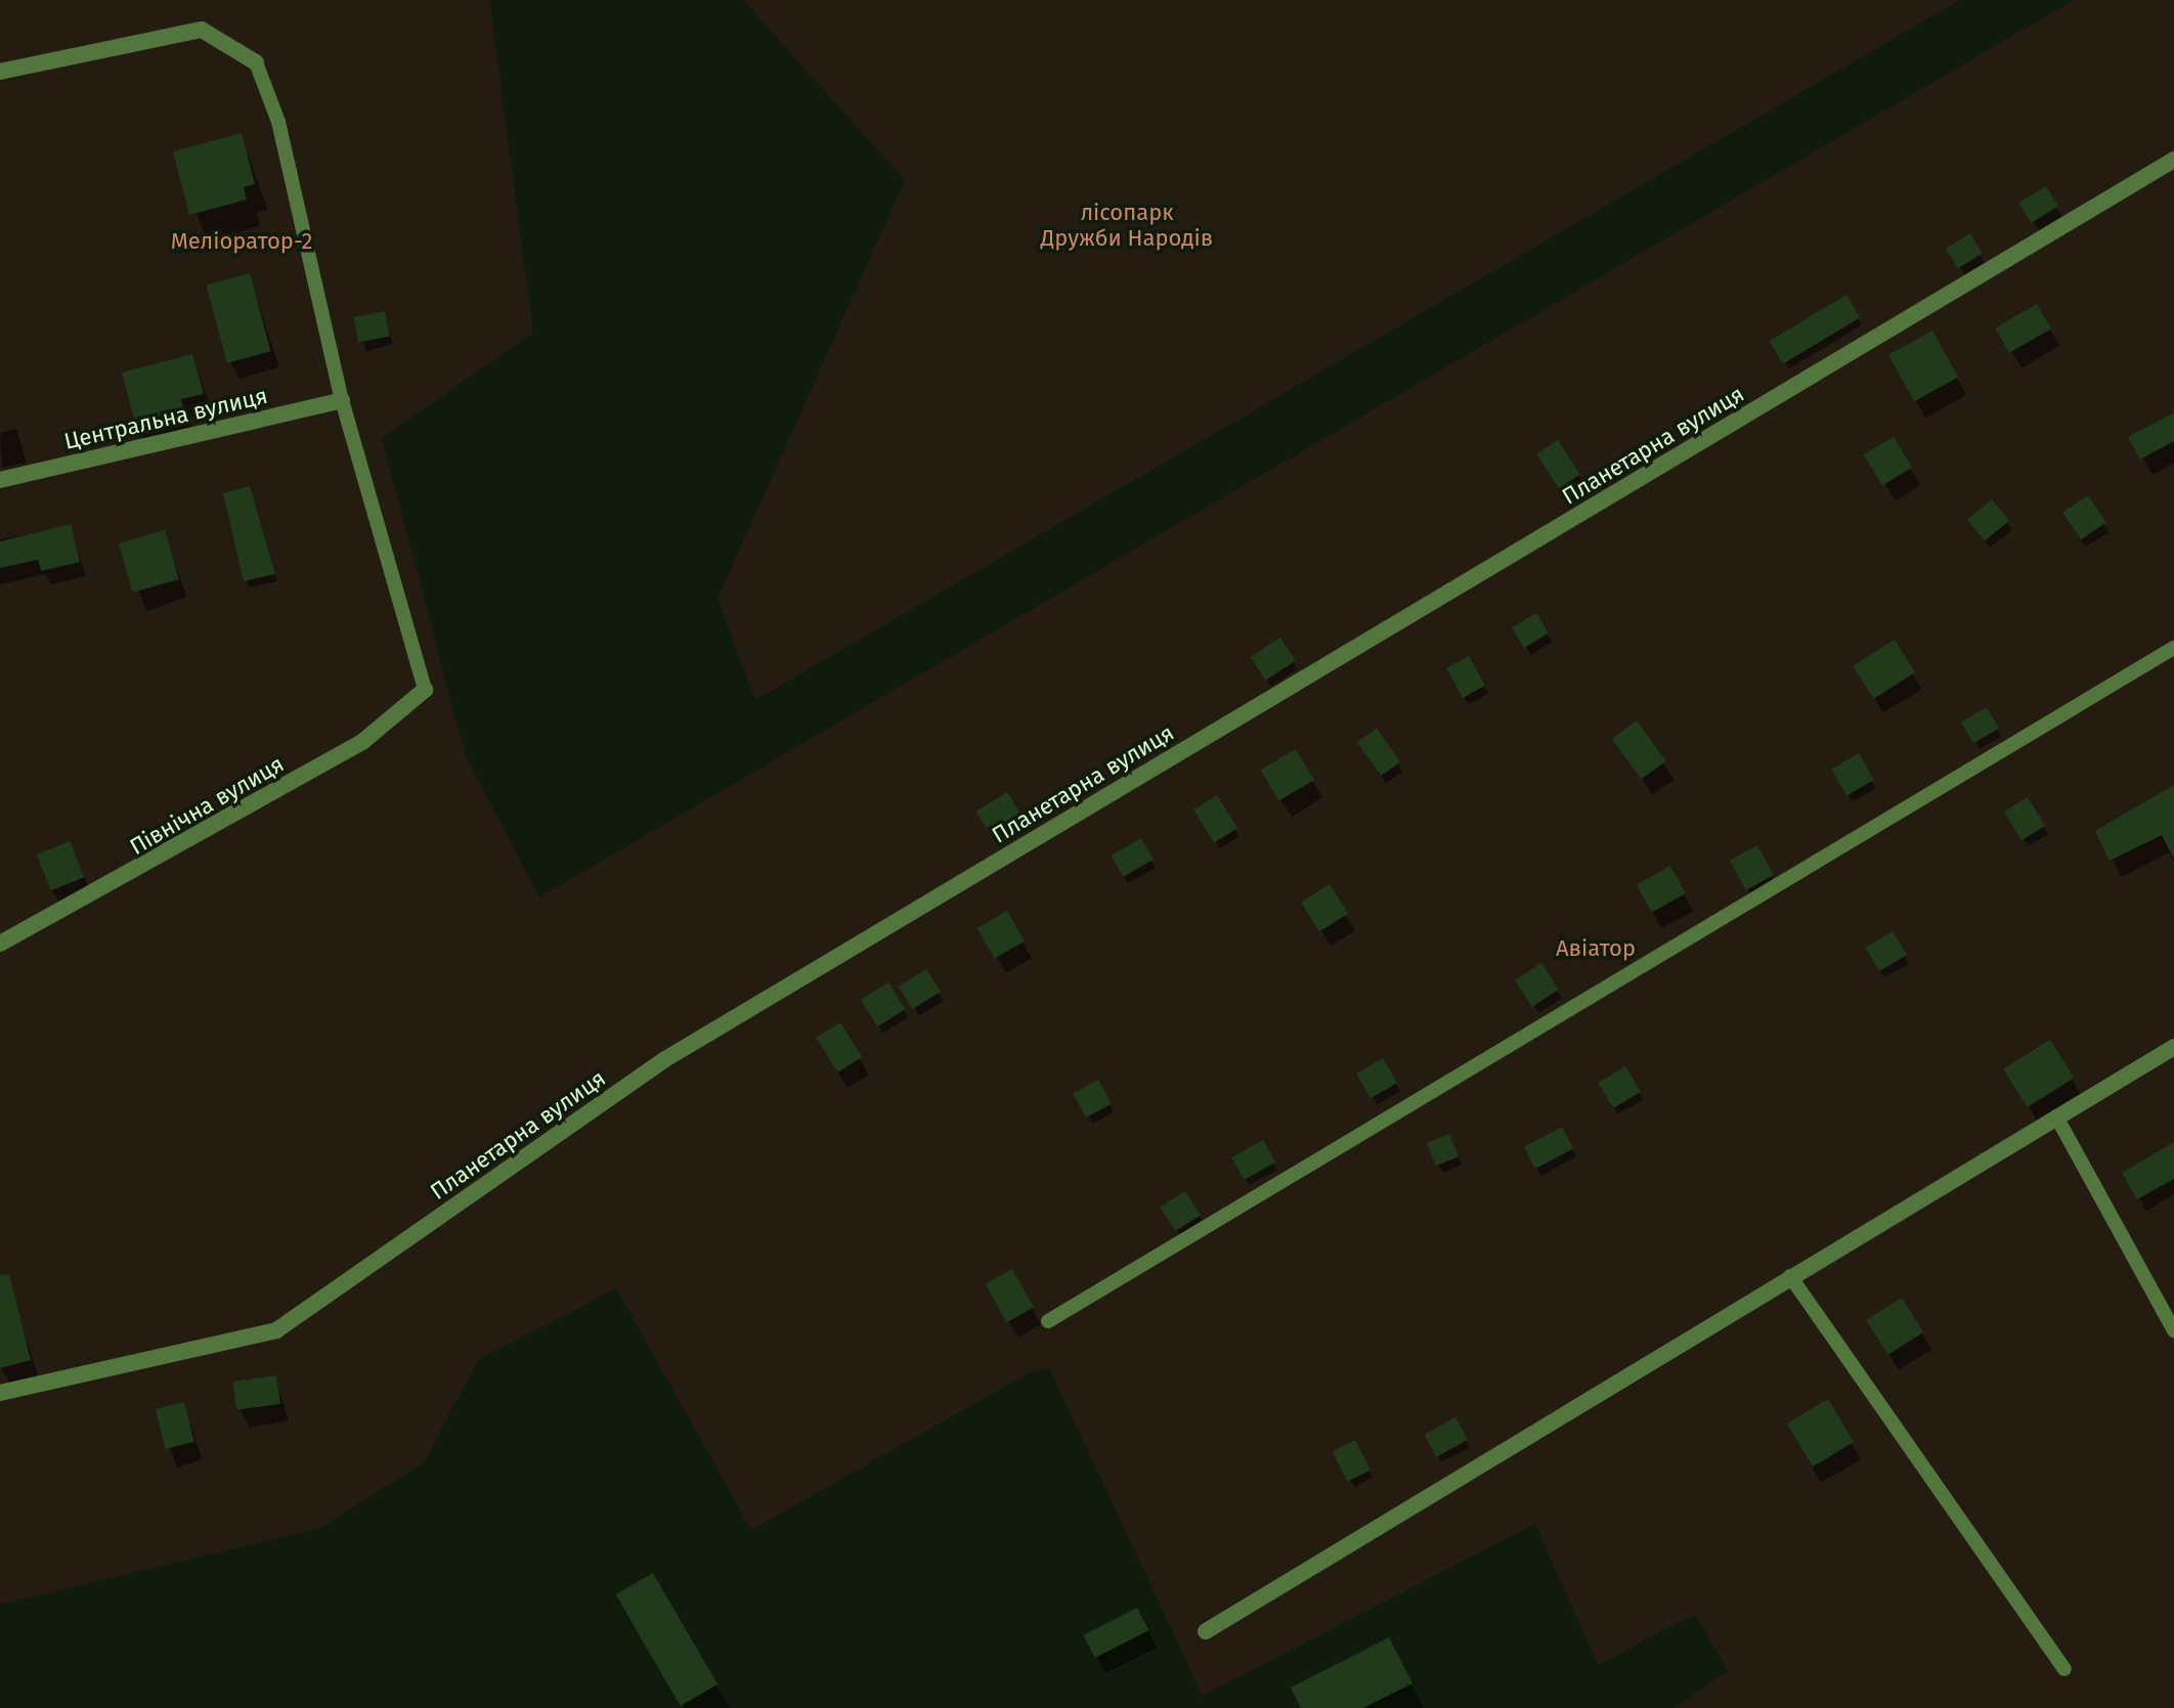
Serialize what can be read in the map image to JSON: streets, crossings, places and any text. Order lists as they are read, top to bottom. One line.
{"streets":{"street":["Центральна вулиця","Планетарна вулиця","Північна вулиця"]},"parks":["лісопарк Дружби Народів","Меліоратор-2","Авіатор"]}
